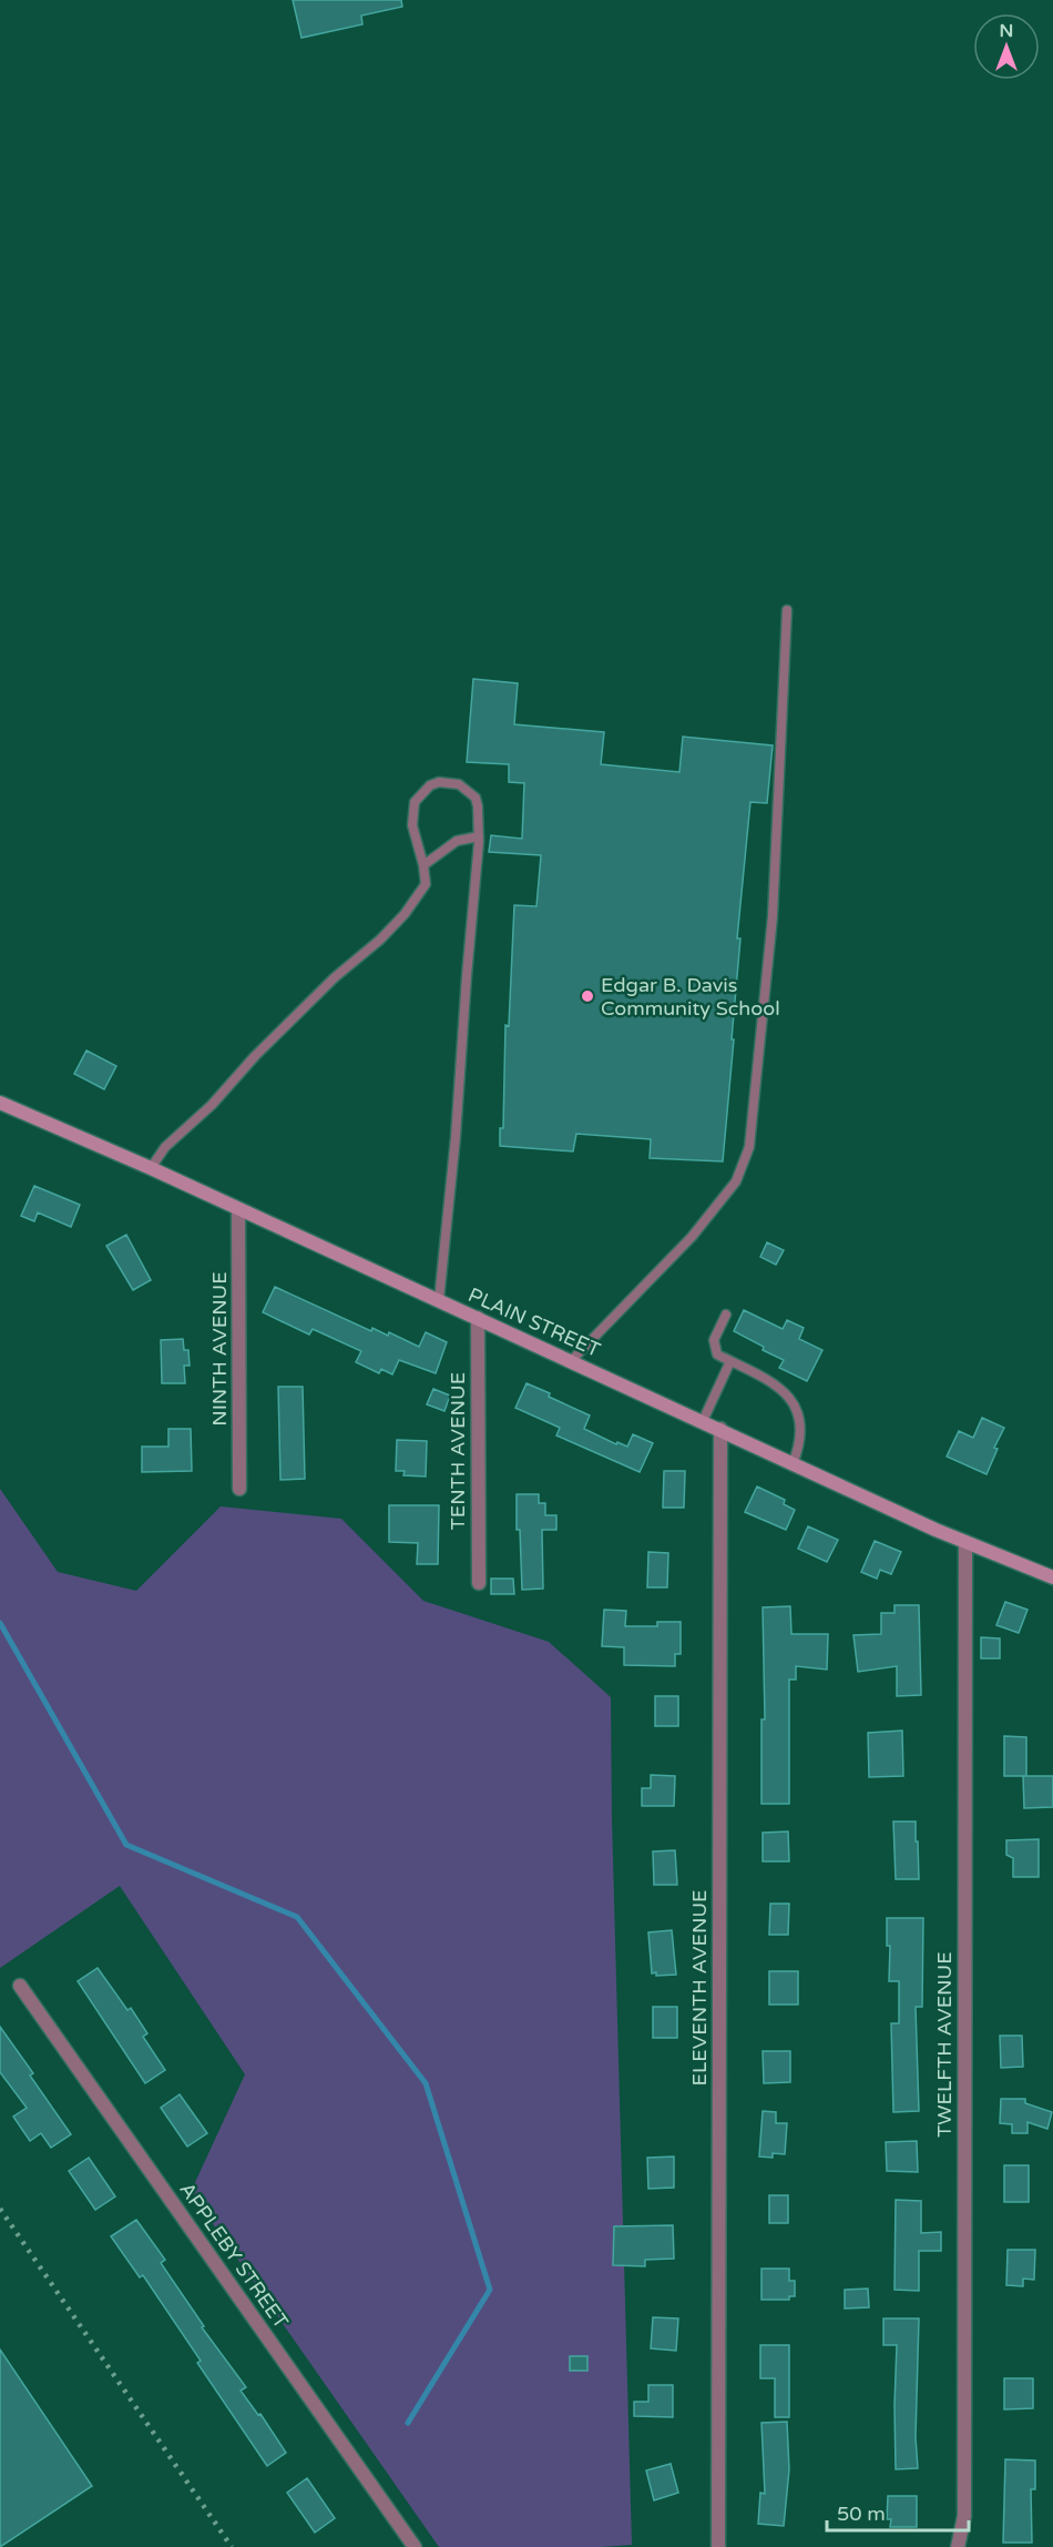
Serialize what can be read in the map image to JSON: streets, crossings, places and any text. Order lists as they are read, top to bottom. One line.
{"streets":{"main road":["PLAIN STREET"],"street":["NINTH AVENUE","TENTH AVENUE","ELEVENTH AVENUE","TWELFTH AVENUE","APPLEBY STREET"]},"crossings":[["PLAIN STREET","NINTH AVENUE"],["PLAIN STREET","TENTH AVENUE"],["PLAIN STREET","ELEVENTH AVENUE"],["PLAIN STREET","TWELFTH AVENUE"]],"places":["Edgar B. Davis Community School"],"scale_bar":"50 m","north":"top"}
